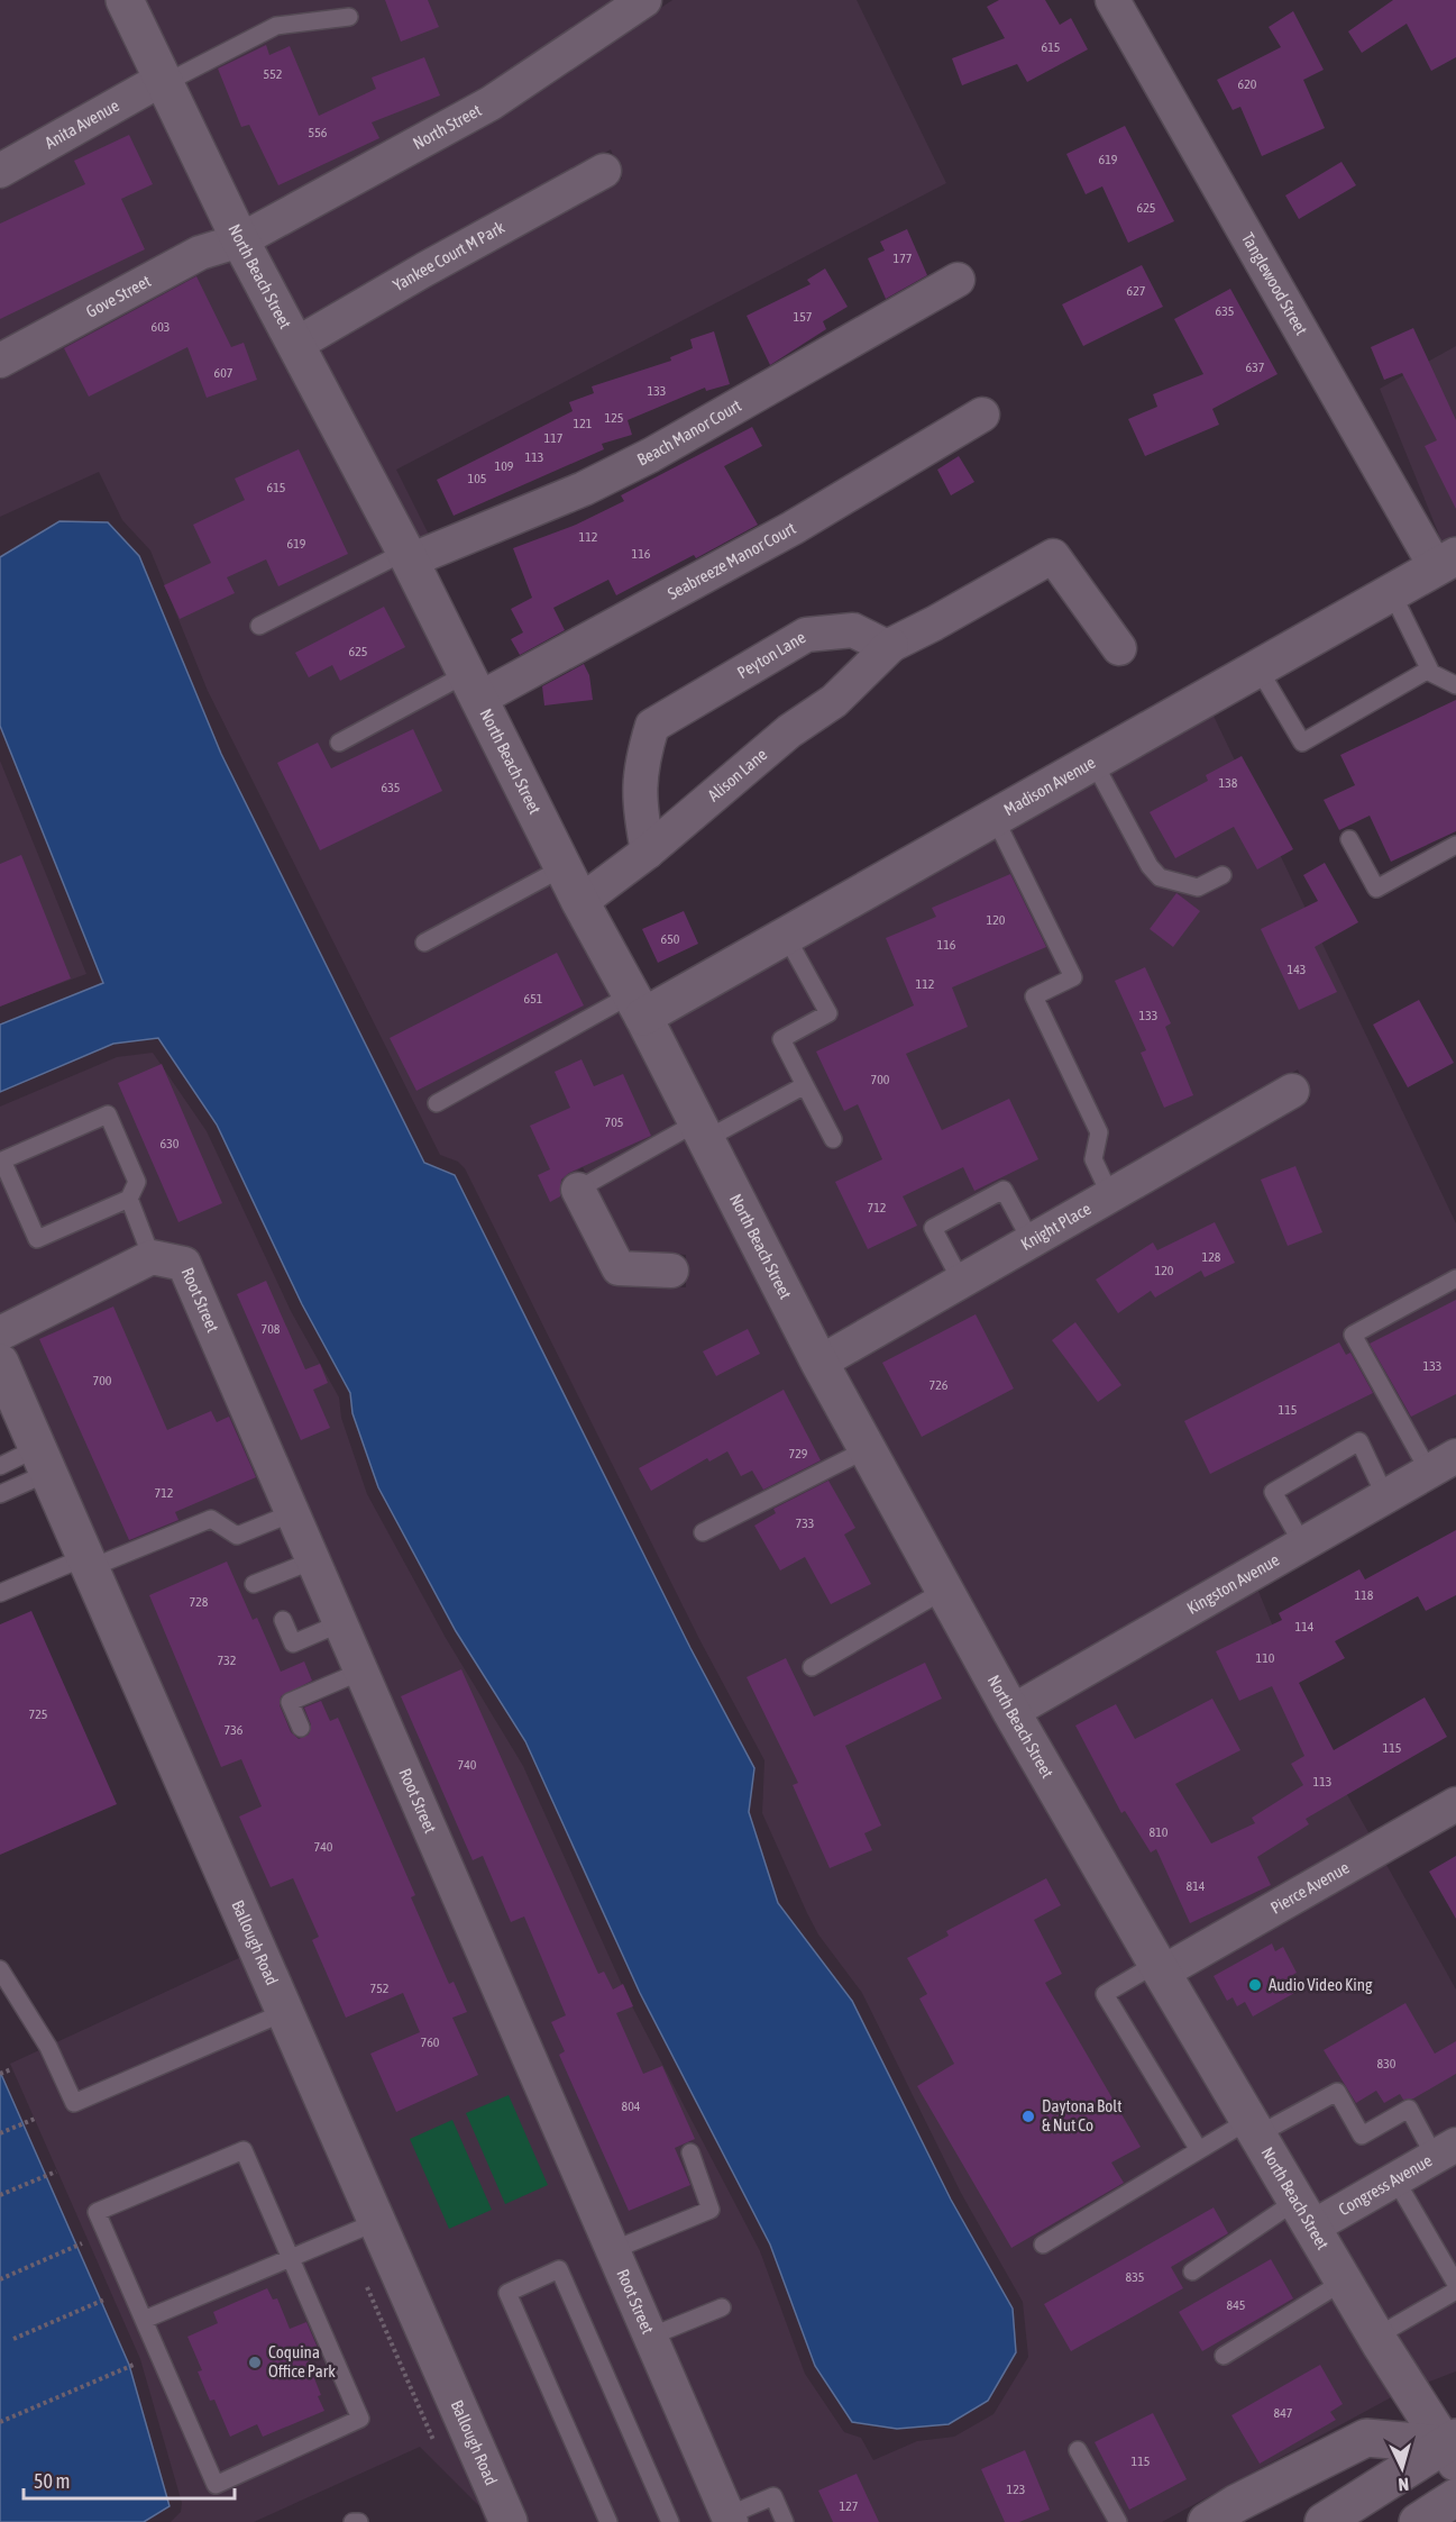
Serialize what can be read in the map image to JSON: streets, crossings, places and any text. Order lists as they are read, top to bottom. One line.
{"streets":{"street":["Anita Avenue","North Street","Yankee Court M Park","North Beach Street","Tanglewood Street","Gove Street","Beach Manor Court","Seabreeze Manor Court","Peyton Lane","Alison Lane","Madison Avenue","Knight Place","Root Street","Kingston Avenue","Pierce Avenue","Ballough Road","Congress Avenue"]},"crossings":[["Anita Avenue","North Beach Street"],["North Street","North Beach Street"],["North Street","Gove Street"],["Yankee Court M Park","North Beach Street"],["North Beach Street","Gove Street"],["North Beach Street","Beach Manor Court"],["North Beach Street","Seabreeze Manor Court"],["North Beach Street","Alison Lane"],["North Beach Street","Madison Avenue"],["North Beach Street","Knight Place"],["North Beach Street","Kingston Avenue"],["North Beach Street","Pierce Avenue"],["North Beach Street","Congress Avenue"],["Tanglewood Street","Madison Avenue"],["Peyton Lane","Alison Lane"]],"places":["Audio Video King","Daytona Bolt & Nut Co","Coquina Office Park"],"house_numbers":["615","552","620","556","619","625","177","627","635","157","603","637","607","133","125","121","117","113","109","105","615","112","619","116","625","138","635","120","650","116","143","112","651","133","700","705","630","712","128","120","708","133","700","726","115","729","712","733","118","728","114","110","732","725","736","115","740","113","810","740","814","752","760","830","804","835","845","847","115","123","127"],"scale_bar":"50 m","north":"bottom"}
